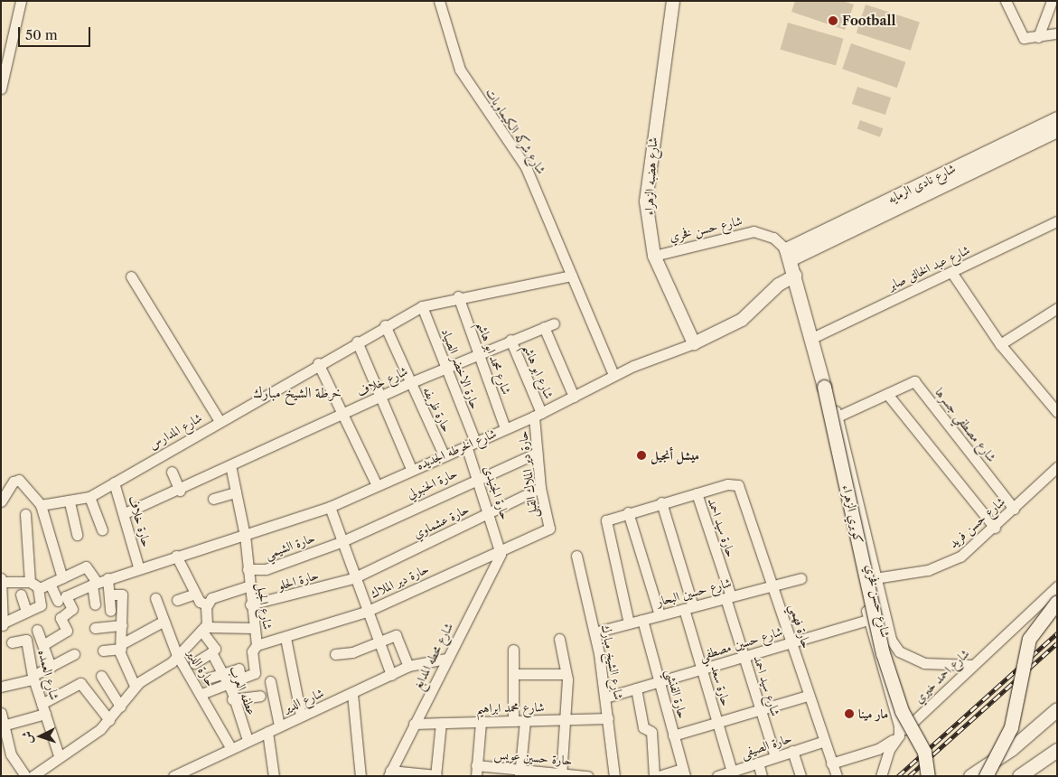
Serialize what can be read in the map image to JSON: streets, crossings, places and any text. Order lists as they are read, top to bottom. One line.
{"streets":{"main road":["شارع نادى الرمايه","كوبري الزهراء"],"street":["شارع شركه الكيماويات","شارع هضبه الزهراء","شارع حسن فخري","شارع عبد الخالق صابر","شارع محمد ابو هاشم","حارة الاخضر الصياد","شارع ابو هاشم","شارع خلاف","حارة ظريفه","شارع مصطفي جسرها","شارع المدارس","شارع الخرطه الجديده","حارة دير الملاك القبلى","حارة الحنبولي","حارة الجنيدى","حارة خلاف","حارة عشماوي","شارع حسن فريد","حارة سيد احمد","حارة الشيمي","حارة الحلو","حارة دير الملاك","شارع حسين البحار","شارع الجبل","حارة فهمي","شارع حسين مصطفي","شارع محطه المدابغ","شارع الشيخ مبارك","حارة الدير","شارع العمده","شارع احمد خيري","حارة سعد","شارع سيد احمد","عطفه العرب","حارة الفنشي","شارع الدير","شارع محمد ابراهيم","حارة الصيفى","حارة حسين عويس"]},"crossings":[["شارع شركه الكيماويات","شارع الخرطه الجديده"],["شارع هضبه الزهراء","شارع حسن فخري"],["شارع هضبه الزهراء","شارع الخرطه الجديده"],["شارع نادى الرمايه","شارع حسن فخري"],["شارع نادى الرمايه","كوبري الزهراء"],["شارع حسن فخري","شارع عبد الخالق صابر"],["شارع حسن فخري","شارع مصطفي جسرها"],["شارع حسن فخري","كوبري الزهراء"],["شارع حسن فخري","شارع حسن فريد"],["شارع حسن فخري","شارع حسين مصطفي"],["شارع حسن فخري","شارع احمد خيري"],["شارع عبد الخالق صابر","كوبري الزهراء"],["شارع محمد ابو هاشم","شارع خلاف"],["شارع محمد ابو هاشم","شارع الخرطه الجديده"],["حارة الاخضر الصياد","شارع خلاف"],["حارة الاخضر الصياد","شارع الخرطه الجديده"],["حارة الاخضر الصياد","حارة الجنيدى"],["شارع ابو هاشم","شارع خلاف"],["شارع ابو هاشم","شارع الخرطه الجديده"],["شارع ابو هاشم","حارة دير الملاك القبلى"],["شارع خلاف","حارة ظريفه"],["شارع خلاف","شارع الخرطه الجديده"],["شارع خلاف","حارة خلاف"],["شارع خلاف","شارع الجبل"],["حارة ظريفه","شارع الخرطه الجديده"],["شارع مصطفي جسرها","شارع حسن فريد"],["شارع المدارس","حارة خلاف"],["شارع الخرطه الجديده","حارة دير الملاك القبلى"],["شارع الخرطه الجديده","حارة الجنيدى"],["شارع الخرطه الجديده","كوبري الزهراء"],["شارع الخرطه الجديده","حارة خلاف"],["شارع الخرطه الجديده","شارع الجبل"],["حارة دير الملاك القبلى","حارة الحنبولي"],["حارة دير الملاك القبلى","حارة عشماوي"],["حارة دير الملاك القبلى","حارة دير الملاك"],["حارة الحنبولي","حارة الجنيدى"],["حارة الحنبولي","حارة الشيمي"],["حارة الجنيدى","حارة عشماوي"],["حارة الجنيدى","حارة دير الملاك"],["حارة الجنيدى","شارع محطه المدابغ"],["حارة عشماوي","حارة الحلو"],["حارة سيد احمد","شارع حسين البحار"],["حارة سيد احمد","حارة فهمي"],["حارة سيد احمد","شارع سيد احمد"],["حارة الشيمي","شارع الجبل"],["حارة الحلو","شارع الجبل"],["حارة دير الملاك","شارع الجبل"],["حارة دير الملاك","شارع محطه المدابغ"],["شارع حسين البحار","حارة فهمي"],["شارع حسين البحار","شارع الشيخ مبارك"],["شارع حسين البحار","حارة سعد"],["شارع حسين البحار","شارع سيد احمد"],["شارع حسين البحار","حارة الفنشي"],["شارع الجبل","حارة الدير"],["شارع الجبل","عطفه العرب"],["حارة فهمي","شارع حسين مصطفي"],["حارة فهمي","شارع احمد خيري"],["حارة فهمي","حارة الصيفى"],["شارع حسين مصطفي","شارع الشيخ مبارك"],["شارع حسين مصطفي","حارة سعد"],["شارع حسين مصطفي","شارع سيد احمد"],["شارع حسين مصطفي","حارة الفنشي"],["شارع محطه المدابغ","شارع الدير"],["شارع محطه المدابغ","شارع محمد ابراهيم"],["شارع الشيخ مبارك","شارع محمد ابراهيم"],["حارة الدير","شارع الدير"],["حارة سعد","حارة الصيفى"],["شارع سيد احمد","حارة الصيفى"],["عطفه العرب","شارع الدير"]],"districts":["خرطة الشيخ مبارك"],"places":["Football","ميشل أنجيل","مار مينا"],"scale_bar":"50 m","north":"left"}
